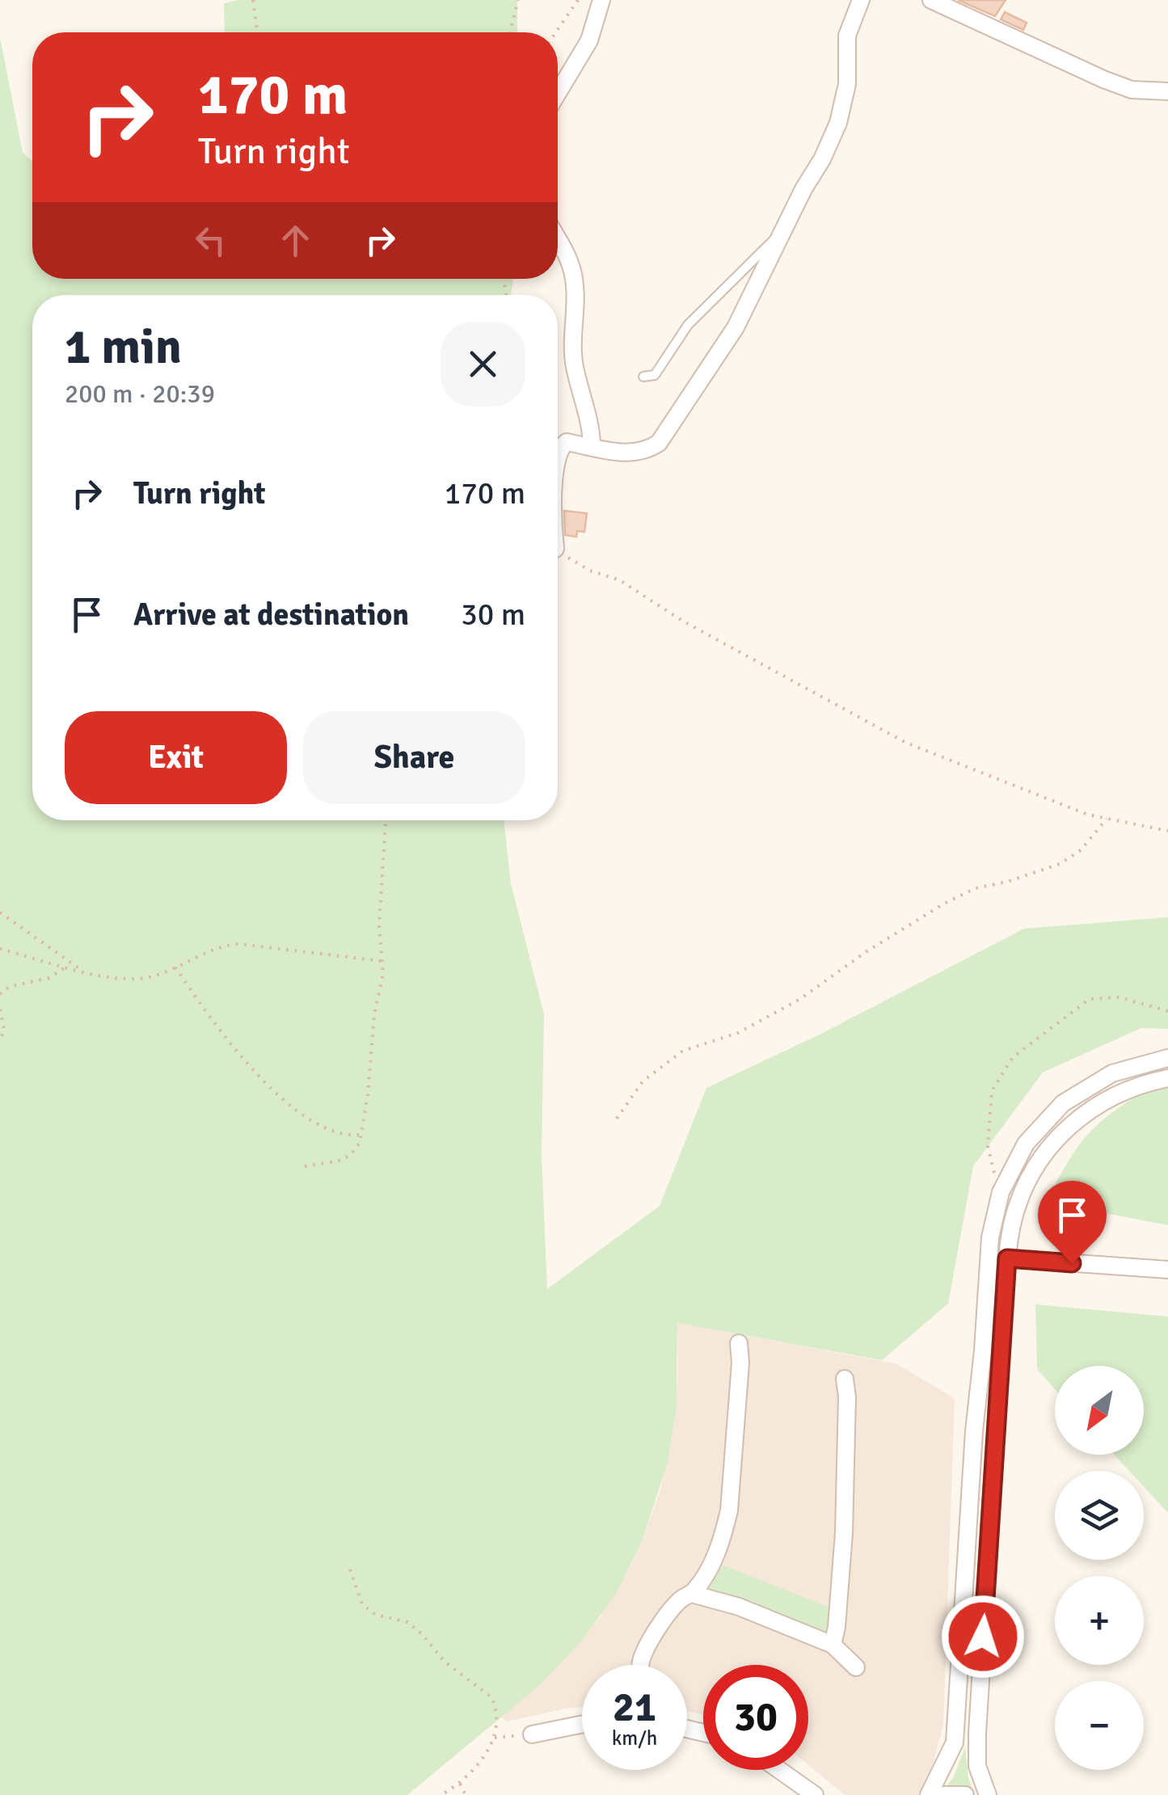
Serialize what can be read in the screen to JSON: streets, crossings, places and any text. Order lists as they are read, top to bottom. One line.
{"north":"bottom left","page":{"turn":["170 m","Turn right"],"heading":["1 min","200 m · 20:39"],"list":[{"name":"Turn right","value":"170 m"},{"name":"Arrive at destination","value":"30 m"}],"buttons":["Exit","Share"],"map_buttons":["+","−"],"speed":"21 km/h","limit":"30"}}
